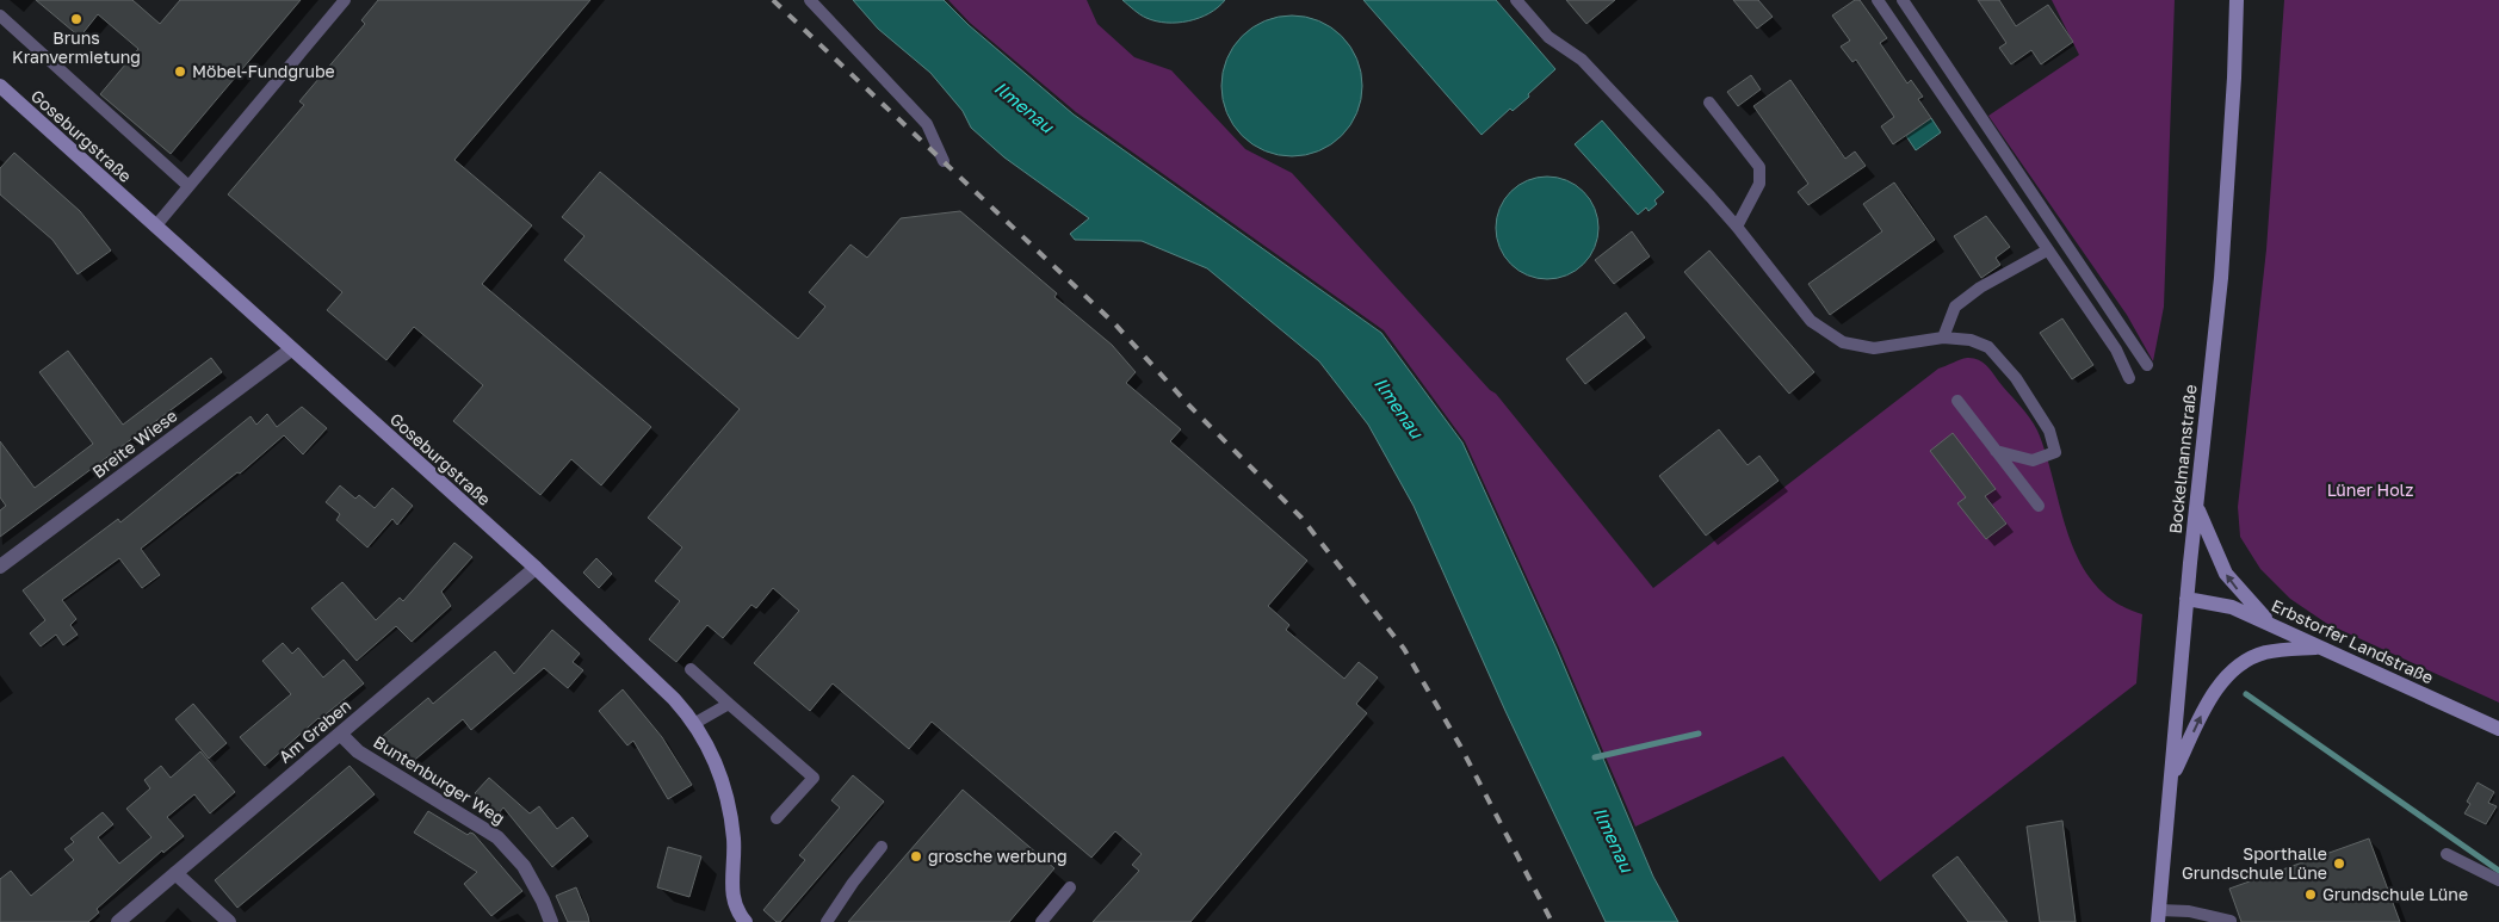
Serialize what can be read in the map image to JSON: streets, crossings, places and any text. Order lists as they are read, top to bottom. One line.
{"streets":{"street":["Goseburgstraße","Breite Wiese","Bockelmannstraße","Erbstorfer Landstraße","Am Graben","Buntenburger Weg"]},"crossings":[["Goseburgstraße","Breite Wiese"],["Goseburgstraße","Am Graben"],["Bockelmannstraße","Erbstorfer Landstraße"],["Am Graben","Buntenburger Weg"]],"water":["Ilmenau"],"parks":["Lüner Holz"],"places":["Bruns Kranvermietung","Möbel-Fundgrube","grosche werbung","Sporthalle Grundschule Lüne","Grundschule Lüne"]}
